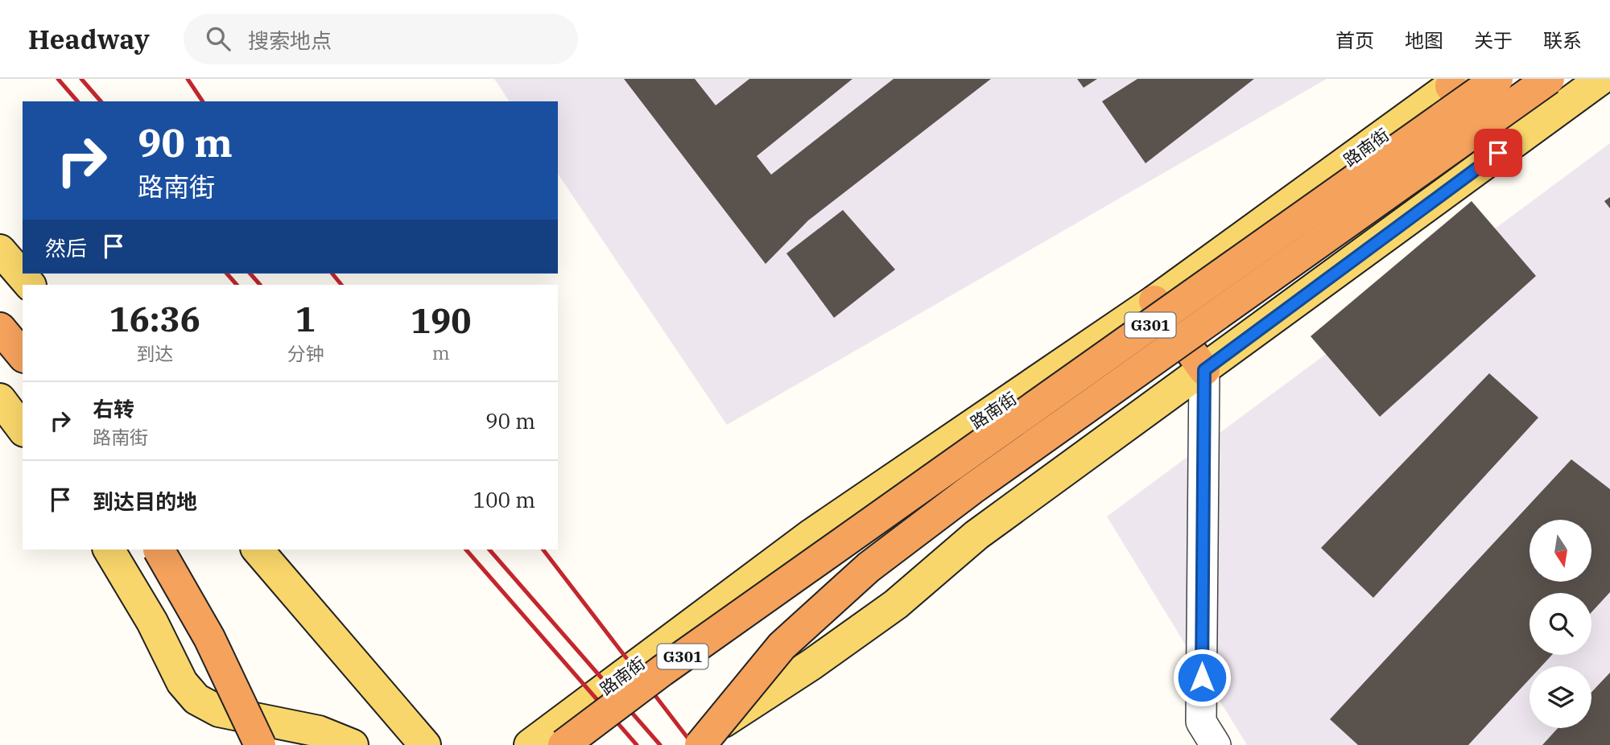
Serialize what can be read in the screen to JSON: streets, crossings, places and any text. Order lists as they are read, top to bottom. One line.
{"streets":{"highway":["G301"],"main road":["路南街"]},"north":"bottom","page":{"header":"Headway","search":"搜索地点","nav":["首页","地图","关于","联系"],"turn":["90 m","路南街"],"then":"然后","eta":["16:36","到达","1","分钟","190","m"],"list":[{"name":"右转","note":"路南街","value":"90 m"},{"name":"到达目的地","value":"100 m"}]}}
